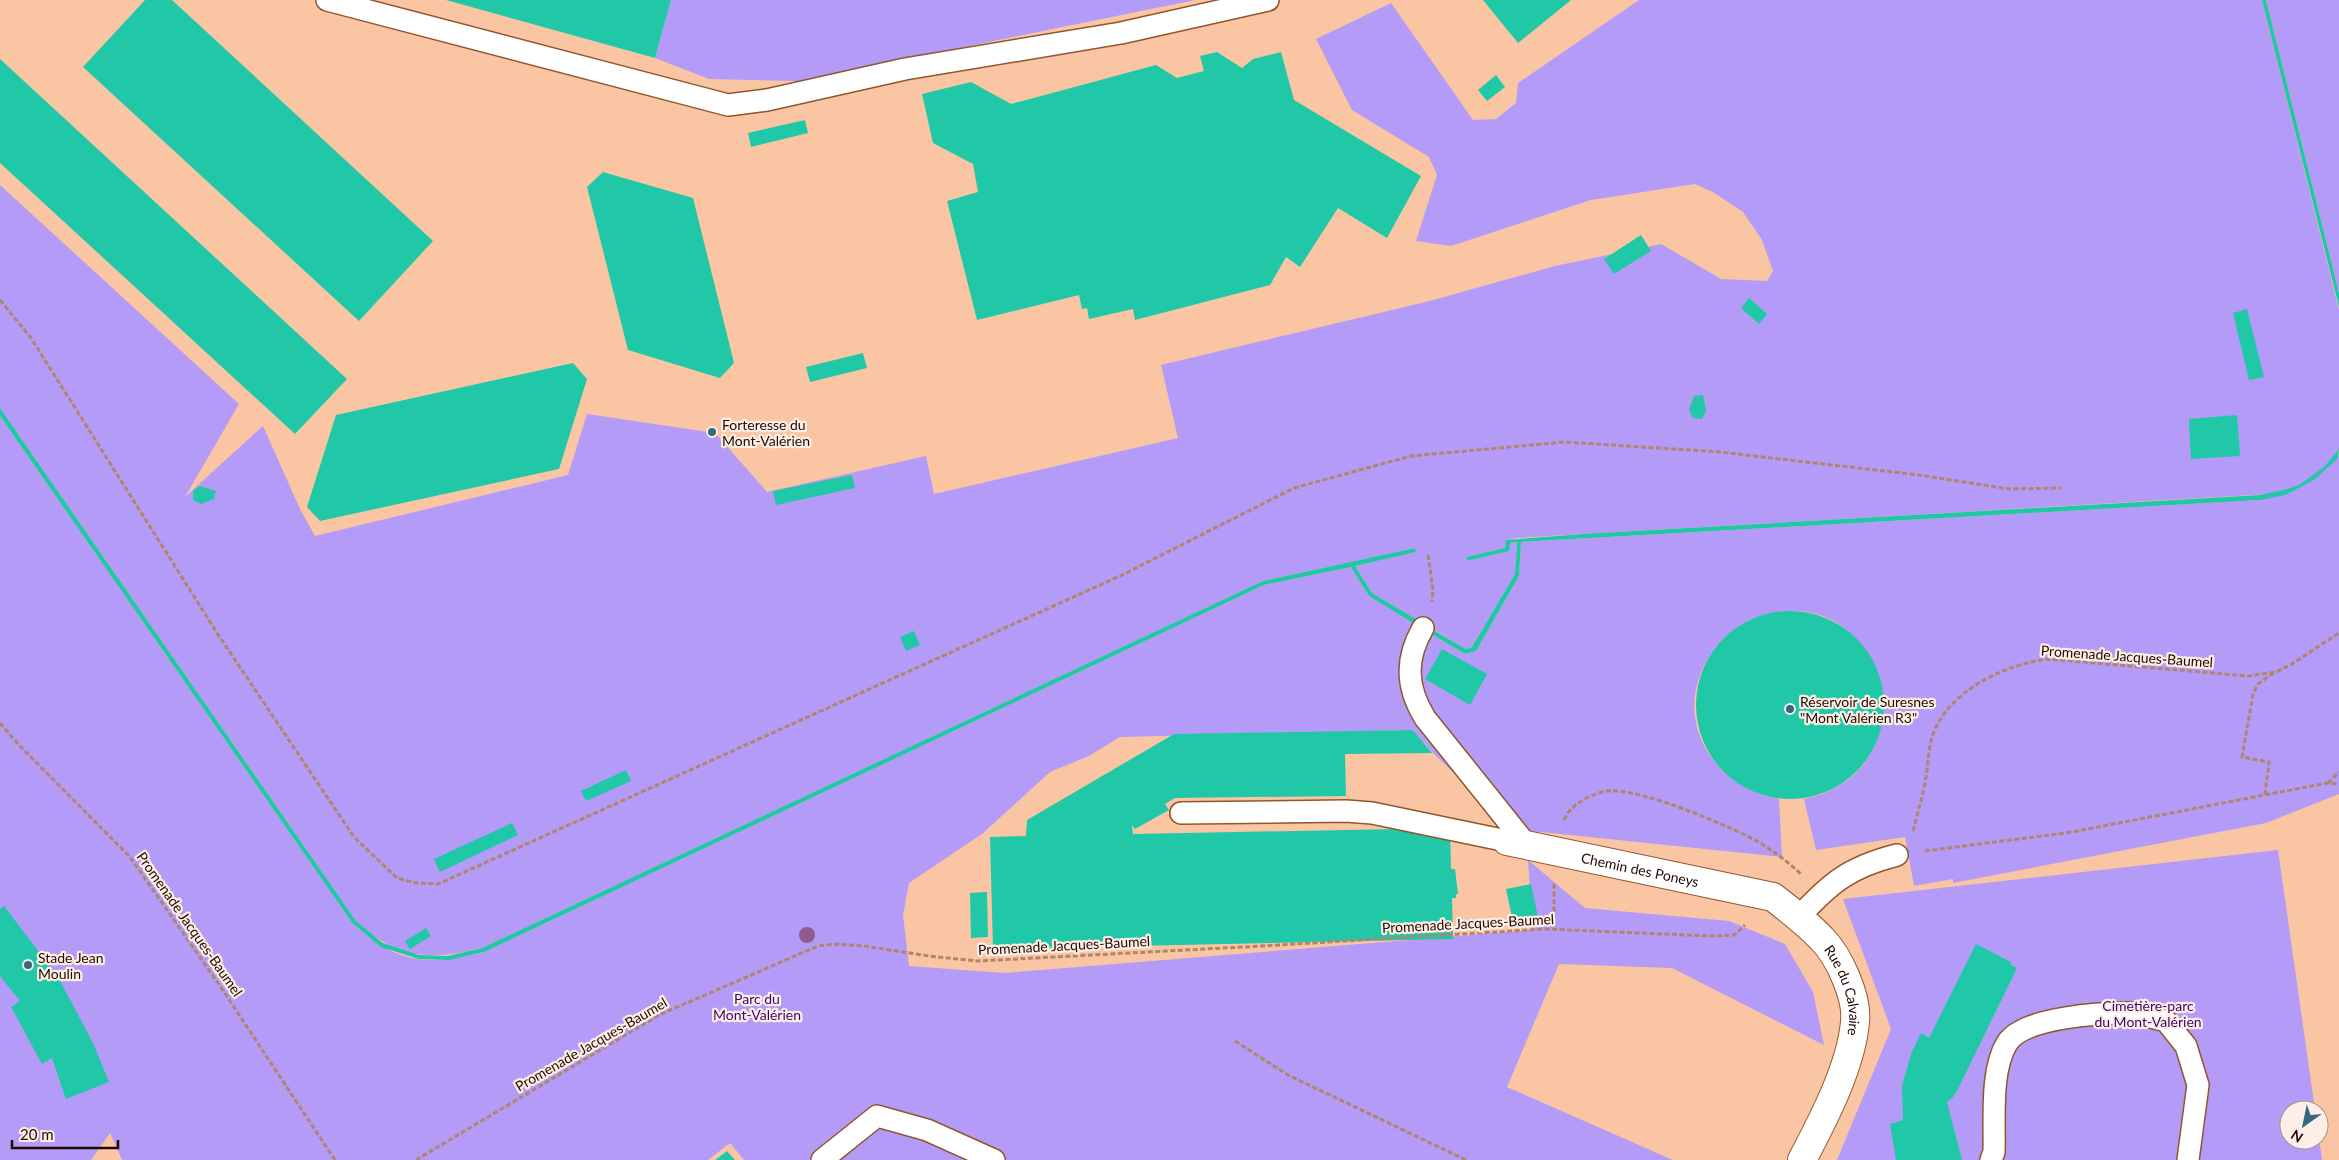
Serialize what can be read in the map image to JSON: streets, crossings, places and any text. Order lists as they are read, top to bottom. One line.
{"streets":{"street":["Chemin des Poneys","Rue du Calvaire"],"path":["Promenade Jacques-Baumel"]},"crossings":[["Chemin des Poneys","Rue du Calvaire"]],"parks":["Parc du Mont-Valérien","Cimetière-parc du Mont-Valérien"],"places":["Forteresse du Mont-Valérien","Réservoir de Suresnes \"Mont Valérien R3\"","Stade Jean Moulin"],"scale_bar":"20 m","north":"bottom left"}
